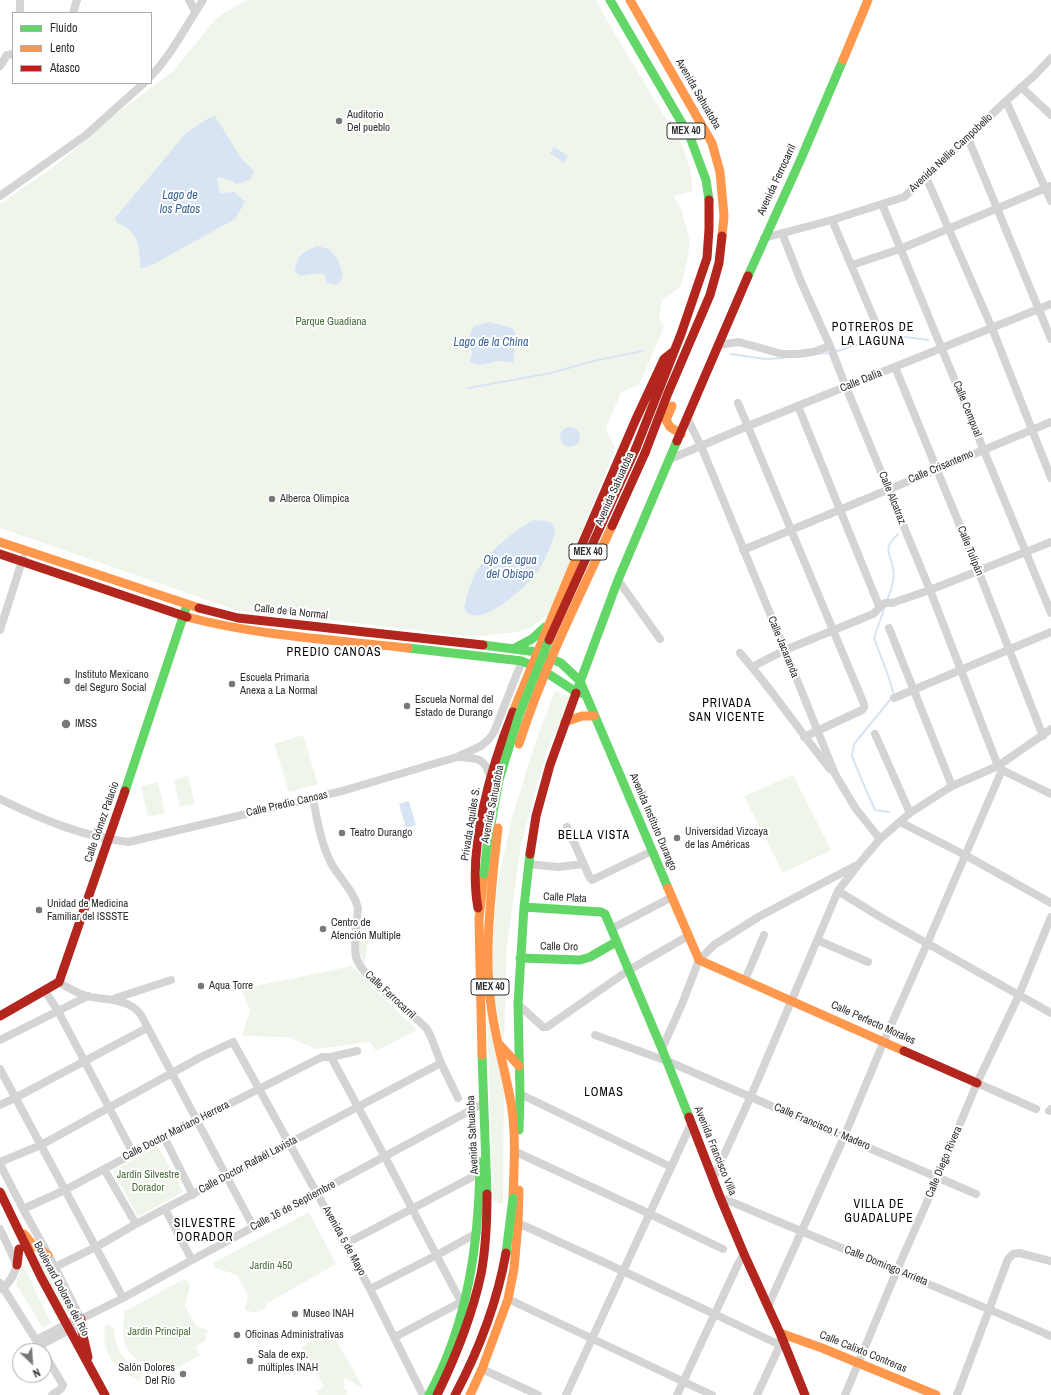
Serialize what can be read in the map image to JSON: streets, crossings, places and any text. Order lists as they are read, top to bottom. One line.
{"streets":{"main road":["Avenida Sahuatoba","MEX 40","Avenida Ferrocarril","Calle de la Normal","Calle Gómez Palacio","Avenida Instituto Durango","Privada Aquiles S.","Calle Plata","Calle Oro","Calle Perfecto Morales","Avenida Francisco Villa","Boulevard Dolores del Río","Calle Calixto Contreras"],"street":["Avenida Nellie Campobello","Calle Dalia","Calle Cempual","Calle Crisantemo","Calle Alcatraz","Calle Tulipán","Calle Jacaranda","Calle Predio Canoas","Calle Ferrocarril","Calle Francisco I. Madero","Calle Doctor Mariano Herrera","Calle Diego Rivera","Calle Doctor Rafaél Lavista","Calle 16 de Septiembre","Avenida 5 de Mayo","Calle Domingo Arrieta"]},"crossings":[["Avenida Sahuatoba","MEX 40"],["Avenida Sahuatoba","Privada Aquiles S."],["Avenida Sahuatoba","Calle 16 de Septiembre"],["MEX 40","Privada Aquiles S."],["Avenida Nellie Campobello","Avenida Ferrocarril"],["Avenida Nellie Campobello","Calle Cempual"],["Avenida Nellie Campobello","Calle Alcatraz"],["Avenida Ferrocarril","Calle Jacaranda"],["Calle Dalia","Calle Cempual"],["Calle Dalia","Calle Alcatraz"],["Calle Dalia","Calle Tulipán"],["Calle Dalia","Calle Jacaranda"],["Calle Cempual","Calle Crisantemo"],["Calle Crisantemo","Calle Alcatraz"],["Calle Crisantemo","Calle Tulipán"],["Calle Crisantemo","Calle Jacaranda"],["Calle de la Normal","Calle Predio Canoas"],["Calle de la Normal","Calle Gómez Palacio"],["Calle de la Normal","Avenida Instituto Durango"],["Calle Predio Canoas","Calle Gómez Palacio"],["Calle Predio Canoas","Privada Aquiles S."],["Calle Predio Canoas","Calle Ferrocarril"],["Avenida Instituto Durango","Calle Perfecto Morales"],["Calle Plata","Avenida Francisco Villa"],["Calle Oro","Avenida Francisco Villa"],["Calle Ferrocarril","Calle Doctor Rafaél Lavista"],["Calle Perfecto Morales","Calle Diego Rivera"],["Calle Francisco I. Madero","Avenida Francisco Villa"],["Calle Francisco I. Madero","Calle Diego Rivera"],["Calle Doctor Mariano Herrera","Avenida 5 de Mayo"],["Avenida Francisco Villa","Calle Domingo Arrieta"],["Avenida Francisco Villa","Calle Calixto Contreras"],["Calle Diego Rivera","Calle Domingo Arrieta"],["Calle Diego Rivera","Calle Calixto Contreras"],["Calle Doctor Rafaél Lavista","Avenida 5 de Mayo"],["Calle 16 de Septiembre","Avenida 5 de Mayo"],["Calle 16 de Septiembre","Boulevard Dolores del Río"]],"districts":["POTREROS DE LA LAGUNA","PREDIO CANOAS","PRIVADA SAN VICENTE","BELLA VISTA","LOMAS","VILLA DE GUADALUPE","SILVESTRE DORADOR"],"water":["Lago de los Patos","Lago de la China","Ojo de agua del Obispo"],"parks":["Parque Guadiana","Jardín Silvestre Dorador","Jardín 450","Jardín Principal"],"places":["Auditorio Del pueblo","Alberca Olimpica","Instituto Mexicano del Seguro Social","Escuela Primaria Anexa a La Normal","Escuela Normal del Estado de Durango","IMSS","Teatro Durango","Universidad Vizcaya de las Américas","Unidad de Medicina Familiar del ISSSTE","Centro de Atención Multiple","Aqua Torre","Museo INAH","Oficinas Administrativas","Sala de exp. múltiples INAH","Salón Dolores Del Río"],"legend":["Fluido","Lento","Atasco"],"north":"bottom right"}
